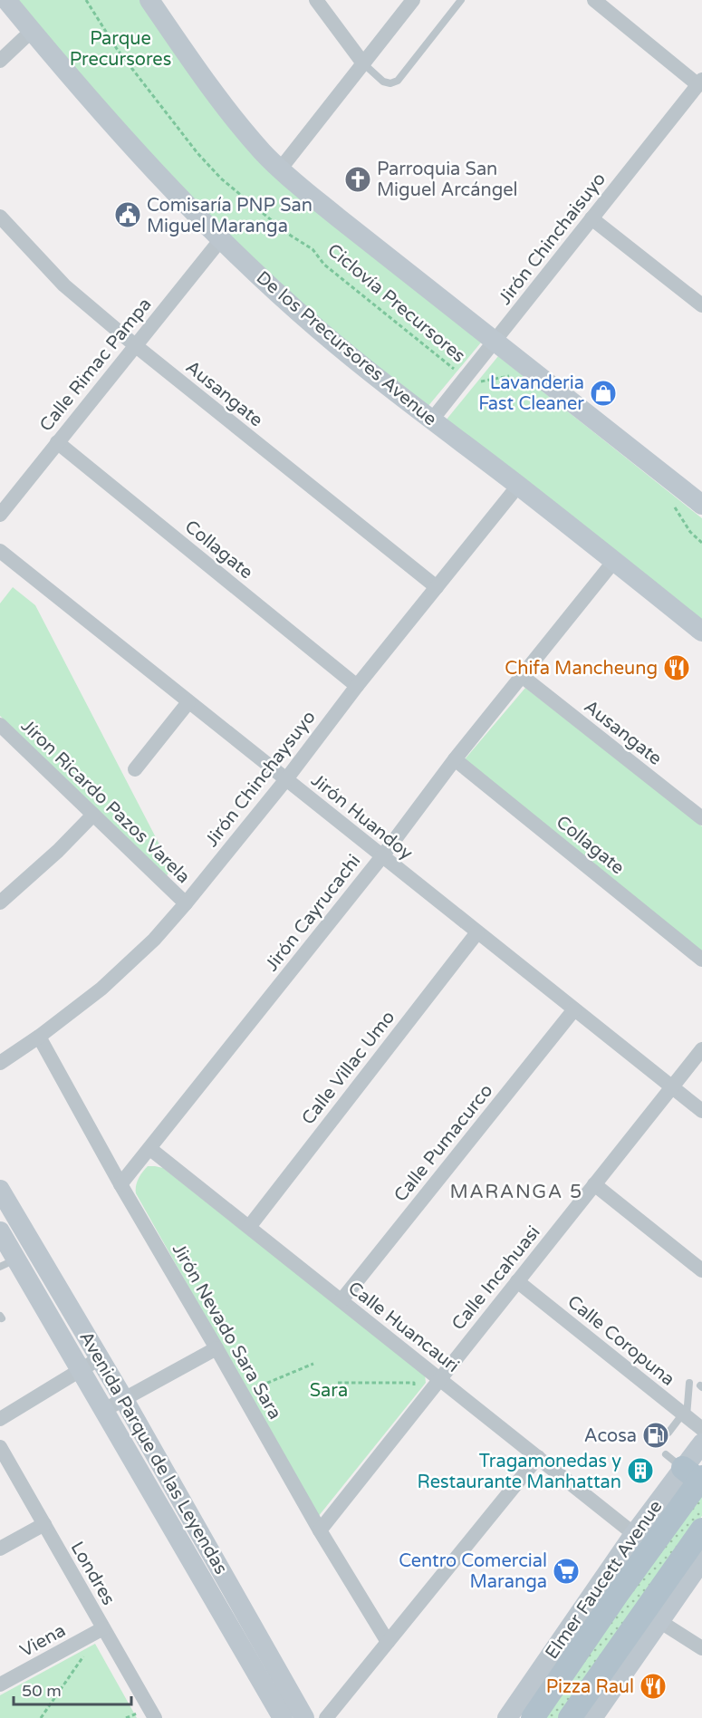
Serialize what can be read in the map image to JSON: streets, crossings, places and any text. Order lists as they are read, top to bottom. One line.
{"streets":{"main road":["De los Precursores Avenue","Avenida Parque de las Leyendas","Elmer Faucett Avenue"],"street":["Jirón Chinchaisuyo","Calle Rimac Pampa","Ausangate","Collagate","Jirón Chinchaysuyo","Jíron Ricardo Pazos Varela","Jirón Huandoy","Jirón Cayrucachi","Calle Villac Umo","Calle Pumacurco","Calle Incahuasi","Calle Huancauri","Jirón Nevado Sara Sara","Calle Coropuna","Londres","Viena"],"path":["Ciclovía Precursores"]},"crossings":[["Jirón Chinchaisuyo","Ciclovía Precursores"],["Jirón Chinchaisuyo","De los Precursores Avenue"],["De los Precursores Avenue","Calle Rimac Pampa"],["De los Precursores Avenue","Jirón Chinchaysuyo"],["De los Precursores Avenue","Jirón Cayrucachi"],["Calle Rimac Pampa","Ausangate"],["Calle Rimac Pampa","Collagate"],["Ausangate","Jirón Chinchaysuyo"],["Ausangate","Jirón Cayrucachi"],["Collagate","Jirón Chinchaysuyo"],["Collagate","Jirón Cayrucachi"],["Jirón Chinchaysuyo","Jíron Ricardo Pazos Varela"],["Jirón Chinchaysuyo","Jirón Huandoy"],["Jirón Chinchaysuyo","Jirón Nevado Sara Sara"],["Jirón Huandoy","Jirón Cayrucachi"],["Jirón Huandoy","Calle Villac Umo"],["Jirón Huandoy","Calle Pumacurco"],["Jirón Huandoy","Calle Incahuasi"],["Jirón Cayrucachi","Calle Huancauri"],["Jirón Cayrucachi","Jirón Nevado Sara Sara"],["Calle Villac Umo","Calle Huancauri"],["Calle Pumacurco","Calle Huancauri"],["Calle Incahuasi","Calle Huancauri"],["Calle Incahuasi","Jirón Nevado Sara Sara"],["Calle Incahuasi","Calle Coropuna"],["Calle Huancauri","Elmer Faucett Avenue"],["Londres","Viena"]],"districts":["MARANGA 5"],"parks":["Parque Precursores","Sara"],"places":{"church":["Parroquia San Miguel Arcángel"],"public building":["Comisaría PNP San Miguel Maranga"],"shop":["Lavanderia Fast Cleaner"],"restaurant":["Chifa Mancheung","Pizza Raul"],"fuel station":["Acosa"],"building":["Tragamonedas y Restaurante Manhattan"],"supermarket":["Centro Comercial Maranga"]},"scale_bar":"50 m"}
